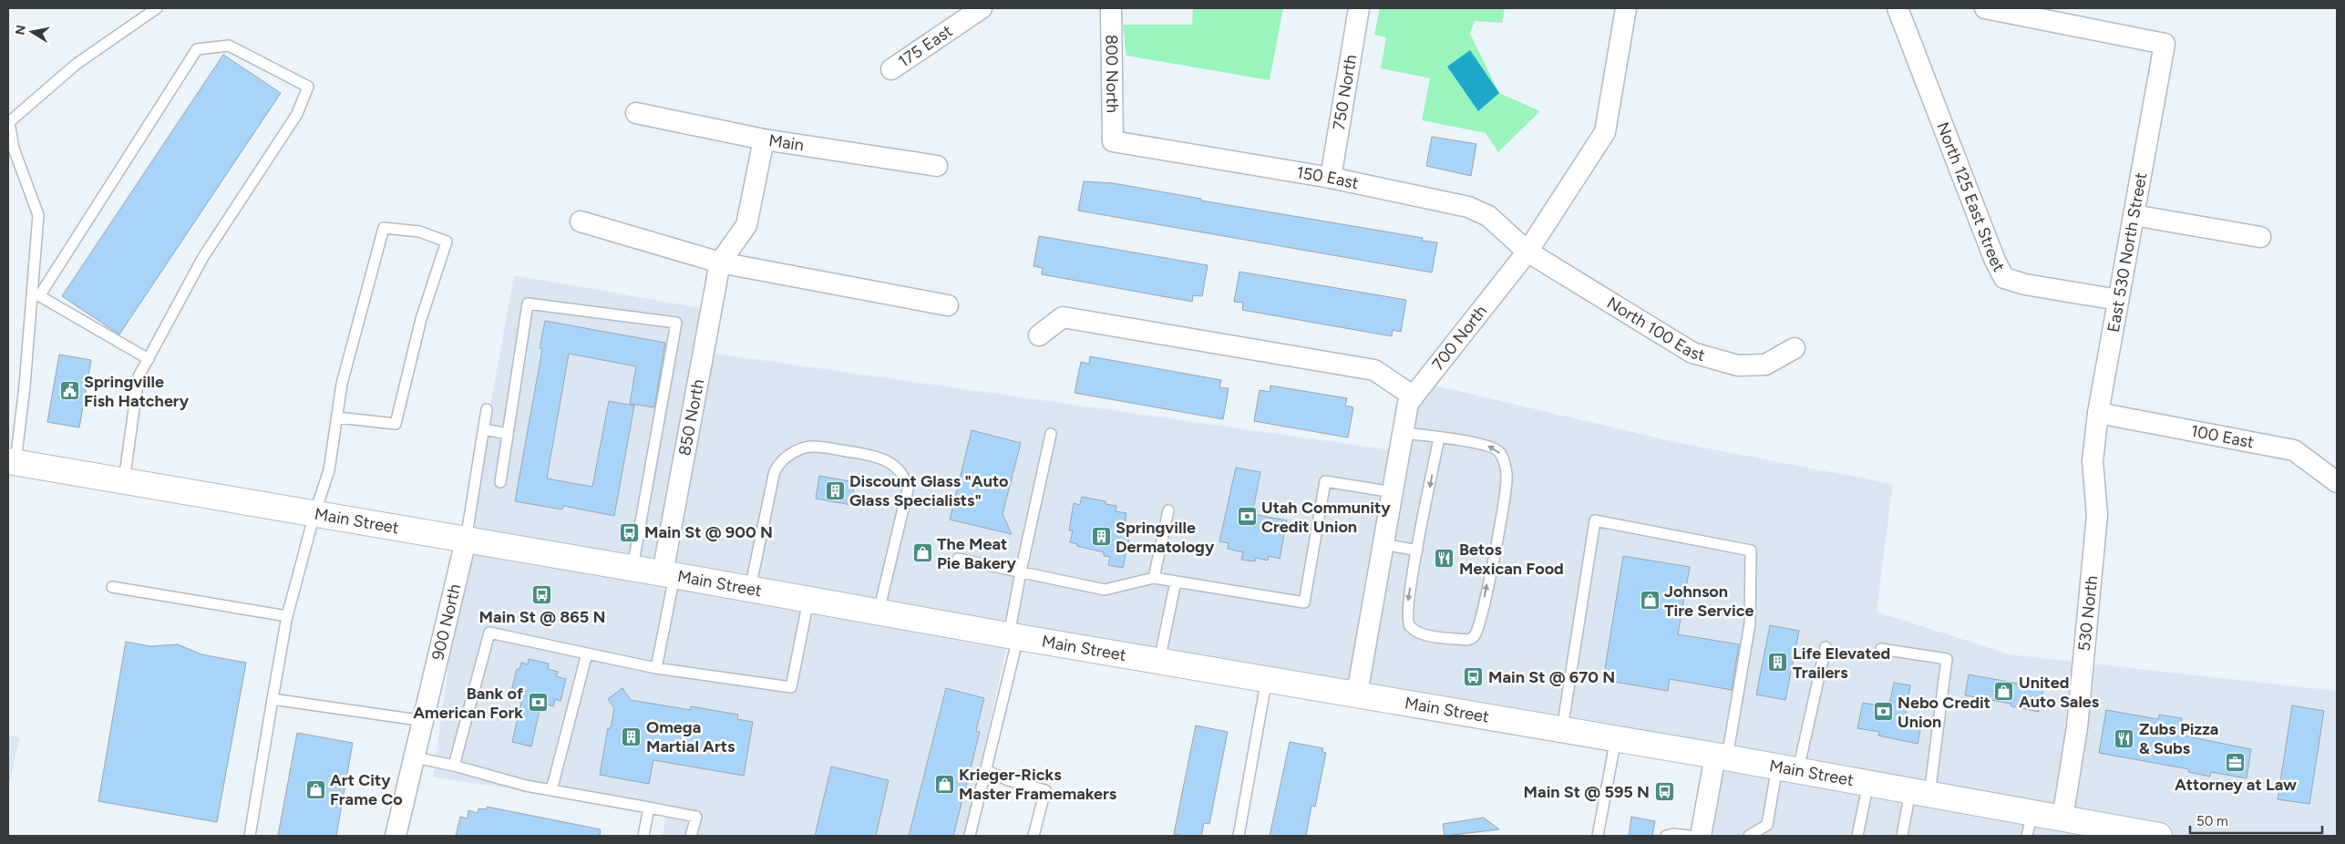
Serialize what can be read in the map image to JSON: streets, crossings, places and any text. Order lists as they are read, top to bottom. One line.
{"streets":{"main road":["Main Street"],"street":["175 East","800 North","750 North","Main","150 East","North 125 East Street","East 530 North Street","North 100 East","700 North","850 North","100 East","530 North","900 North"]},"crossings":[["800 North","150 East"],["750 North","150 East"],["150 East","North 100 East"],["150 East","700 North"],["North 125 East Street","East 530 North Street"],["East 530 North Street","100 East"],["East 530 North Street","530 North"],["North 100 East","700 North"],["700 North","Main Street"],["850 North","Main Street"],["Main Street","530 North"],["Main Street","900 North"]],"places":{"public building":["Springville Fish Hatchery"],"building":["Discount Glass \"Auto Glass Specialists\"","Springville Dermatology","Life Elevated Trailers","Omega Martial Arts"],"bank":["Utah Community Credit Union","Bank of American Fork","Nebo Credit Union"],"bus stop":["Main St @ 900 N","Main St @ 865 N","Main St @ 670 N","Main St @ 595 N"],"shop":["The Meat Pie Bakery","Johnson Tire Service","United Auto Sales","Krieger-Ricks Master Framemakers","Art City Frame Co"],"restaurant":["Betos Mexican Food","Zubs Pizza & Subs"],"office":["Attorney at Law"]},"scale_bar":"50 m","north":"left"}
